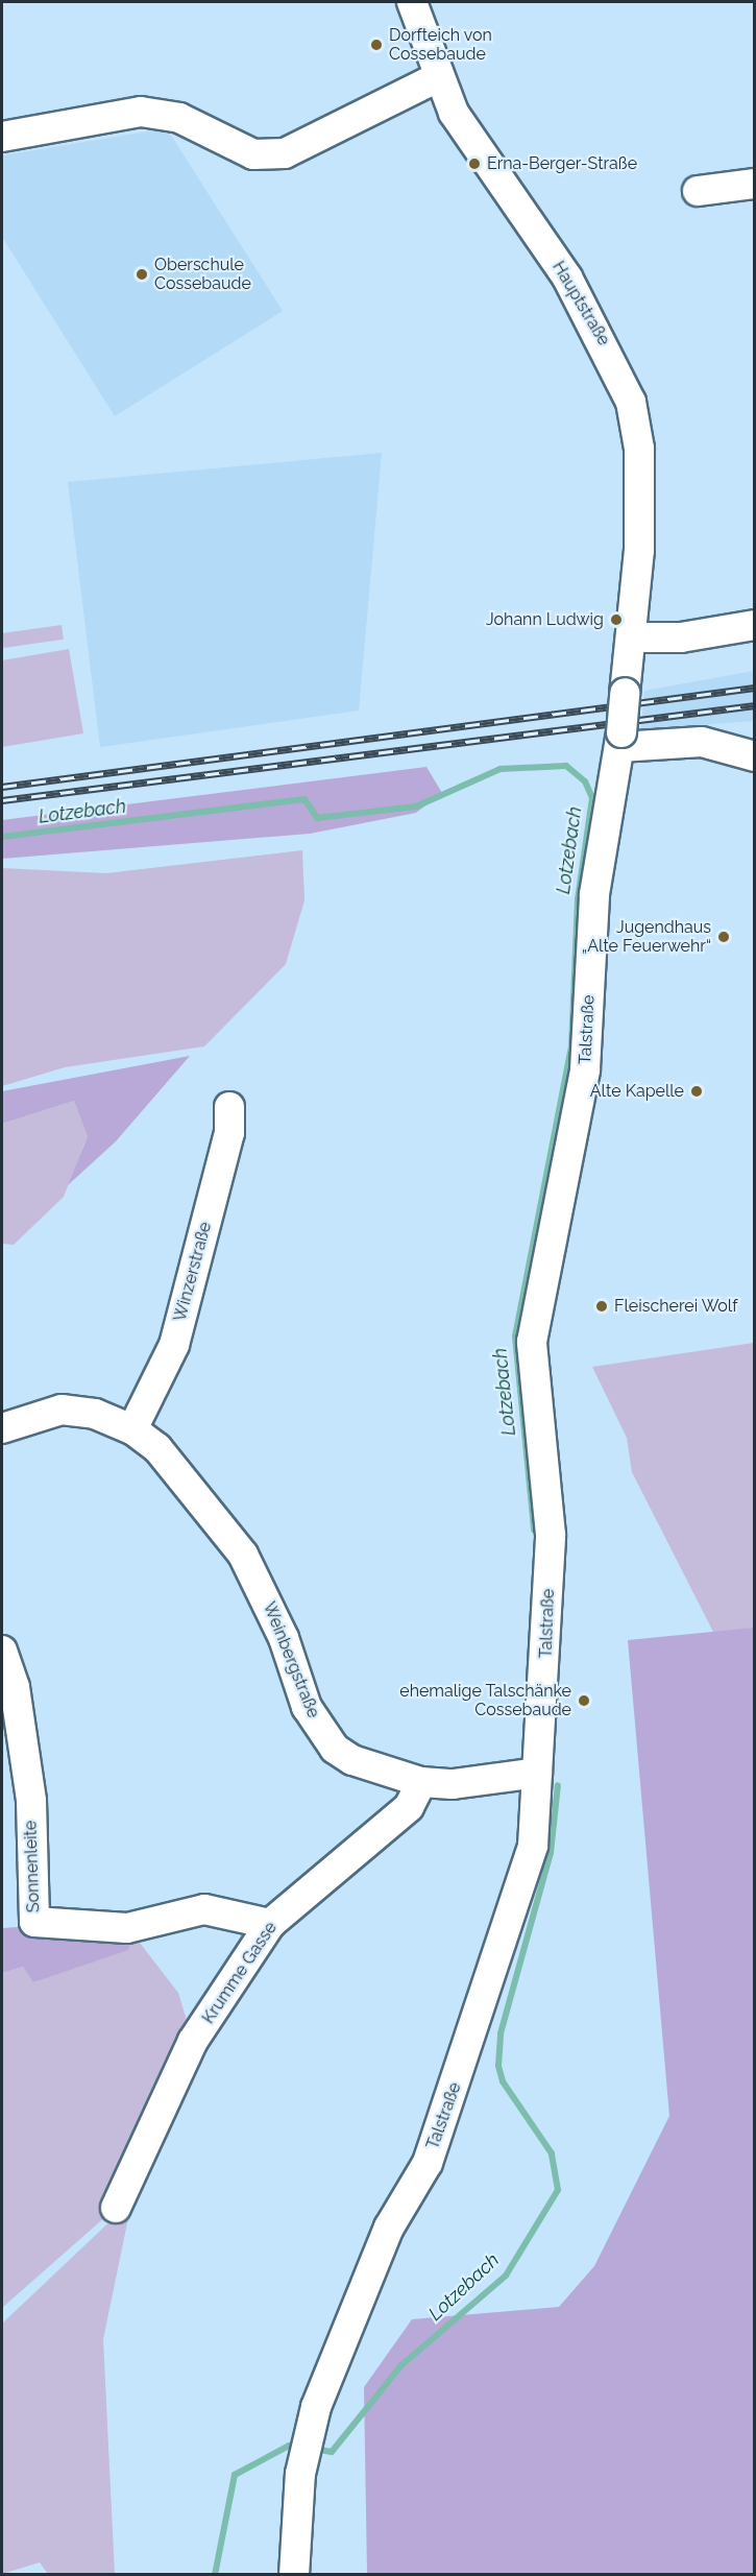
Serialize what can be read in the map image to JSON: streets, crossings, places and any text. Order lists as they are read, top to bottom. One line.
{"streets":{"street":["Hauptstraße","Talstraße","Winzerstraße","Weinbergstraße","Sonnenleite","Krumme Gasse"]},"crossings":[["Hauptstraße","Talstraße"],["Talstraße","Weinbergstraße"],["Winzerstraße","Weinbergstraße"],["Weinbergstraße","Krumme Gasse"],["Sonnenleite","Krumme Gasse"]],"water":["Lotzebach"],"places":["Dorfteich von Cossebaude","Erna-Berger-Straße","Oberschule Cossebaude","Johann Ludwig","Jugendhaus „Alte Feuerwehr“","Alte Kapelle","Fleischerei Wolf","ehemalige Talschänke Cossebaude"]}
